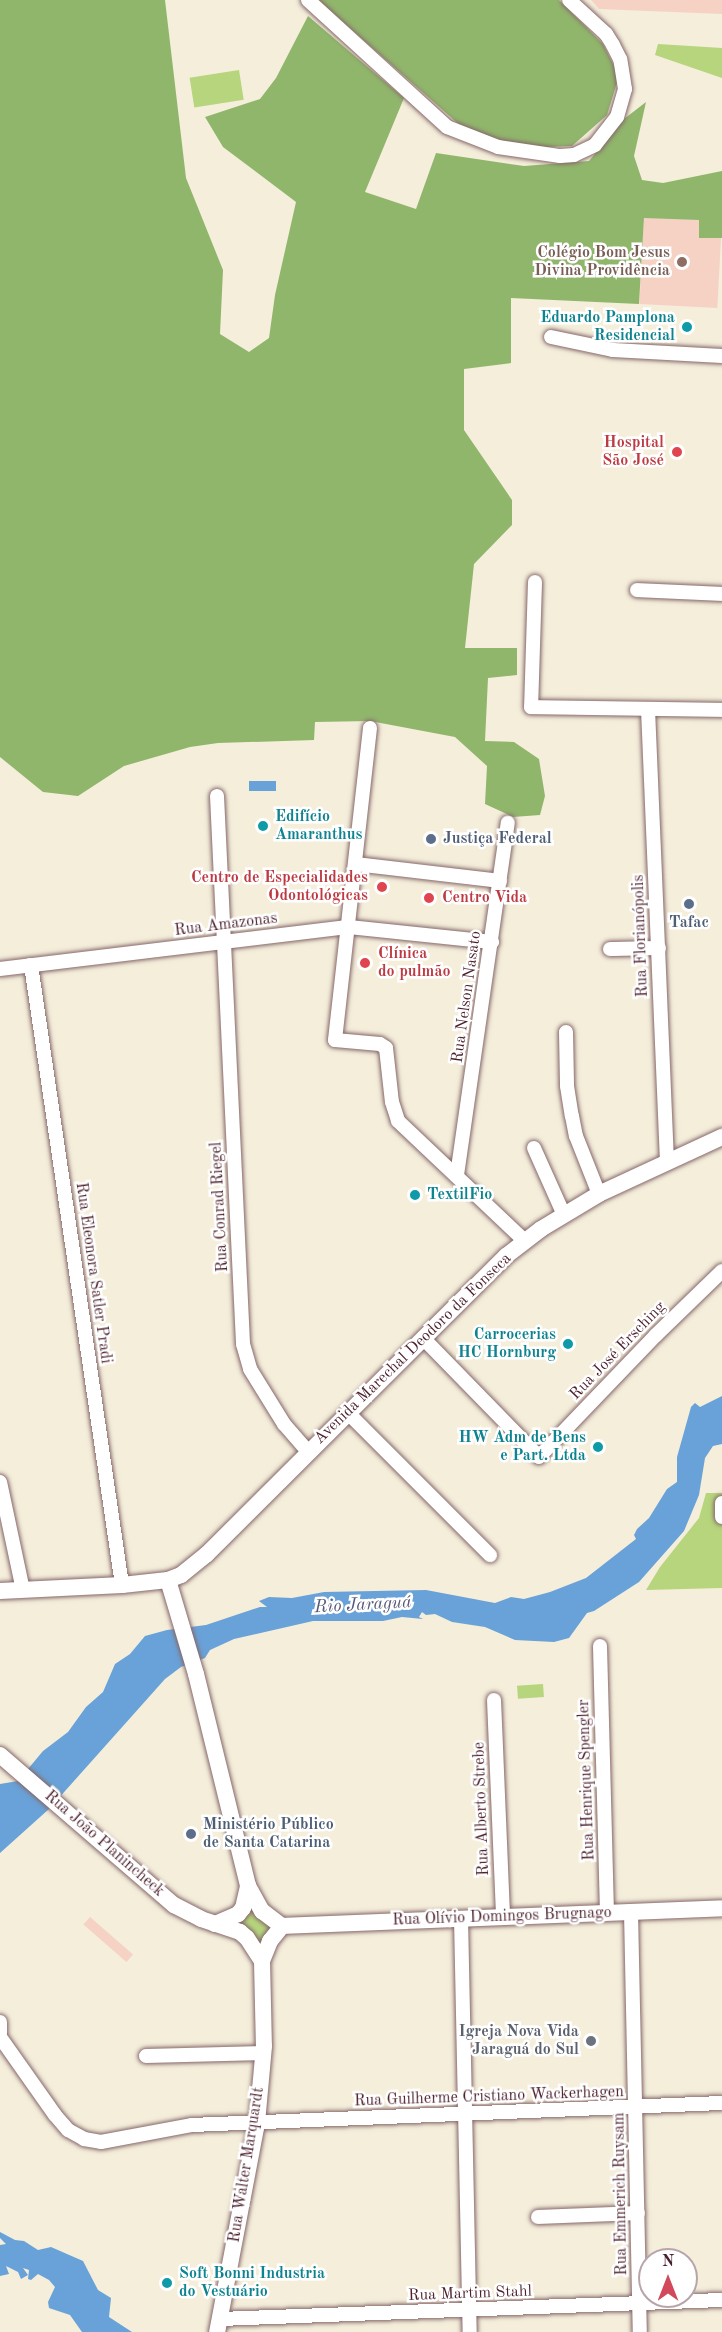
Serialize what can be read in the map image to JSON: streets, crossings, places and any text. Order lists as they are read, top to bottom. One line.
{"streets":{"main road":["Avenida Marechal Deodoro da Fonseca","Rua João Planincheck","Rua Olívio Domingos Brugnago","Rua Walter Marquardt"],"street":["Rua Amazonas","Rua Florianópolis","Rua Nelson Nasato","Rua Conrad Riegel","Rua Eleonora Satler Pradi","Rua José Ersching","Rua Henrique Spengler","Rua Alberto Strebe","Rua Guilherme Cristiano Wackerhagen","Rua Emmerich Ruysam","Rua Martim Stahl"]},"crossings":[["Rua Amazonas","Rua Nelson Nasato"],["Rua Amazonas","Rua Conrad Riegel"],["Rua Amazonas","Rua Eleonora Satler Pradi"],["Rua Florianópolis","Avenida Marechal Deodoro da Fonseca"],["Rua Conrad Riegel","Avenida Marechal Deodoro da Fonseca"],["Avenida Marechal Deodoro da Fonseca","Rua José Ersching"],["Rua Henrique Spengler","Rua Olívio Domingos Brugnago"],["Rua Alberto Strebe","Rua Olívio Domingos Brugnago"],["Rua Olívio Domingos Brugnago","Rua Walter Marquardt"],["Rua Olívio Domingos Brugnago","Rua Emmerich Ruysam"],["Rua Guilherme Cristiano Wackerhagen","Rua Walter Marquardt"],["Rua Guilherme Cristiano Wackerhagen","Rua Emmerich Ruysam"],["Rua Walter Marquardt","Rua Martim Stahl"]],"water":["Rio Jaraguá"],"places":["Colégio Bom Jesus Divina Providência","Eduardo Pamplona Residencial","Hospital São José","Edifício Amaranthus","Justiça Federal","Centro de Especialidades Odontológicas","Centro Vida","Tafac","Clínica do pulmão","TextilFio","Carrocerias HC Hornburg","HW Adm de Bens e Part. Ltda","Ministério Público de Santa Catarina","Igreja Nova Vida Jaraguá do Sul","Soft Bonni Industria do Vestuário"],"north":"top"}
